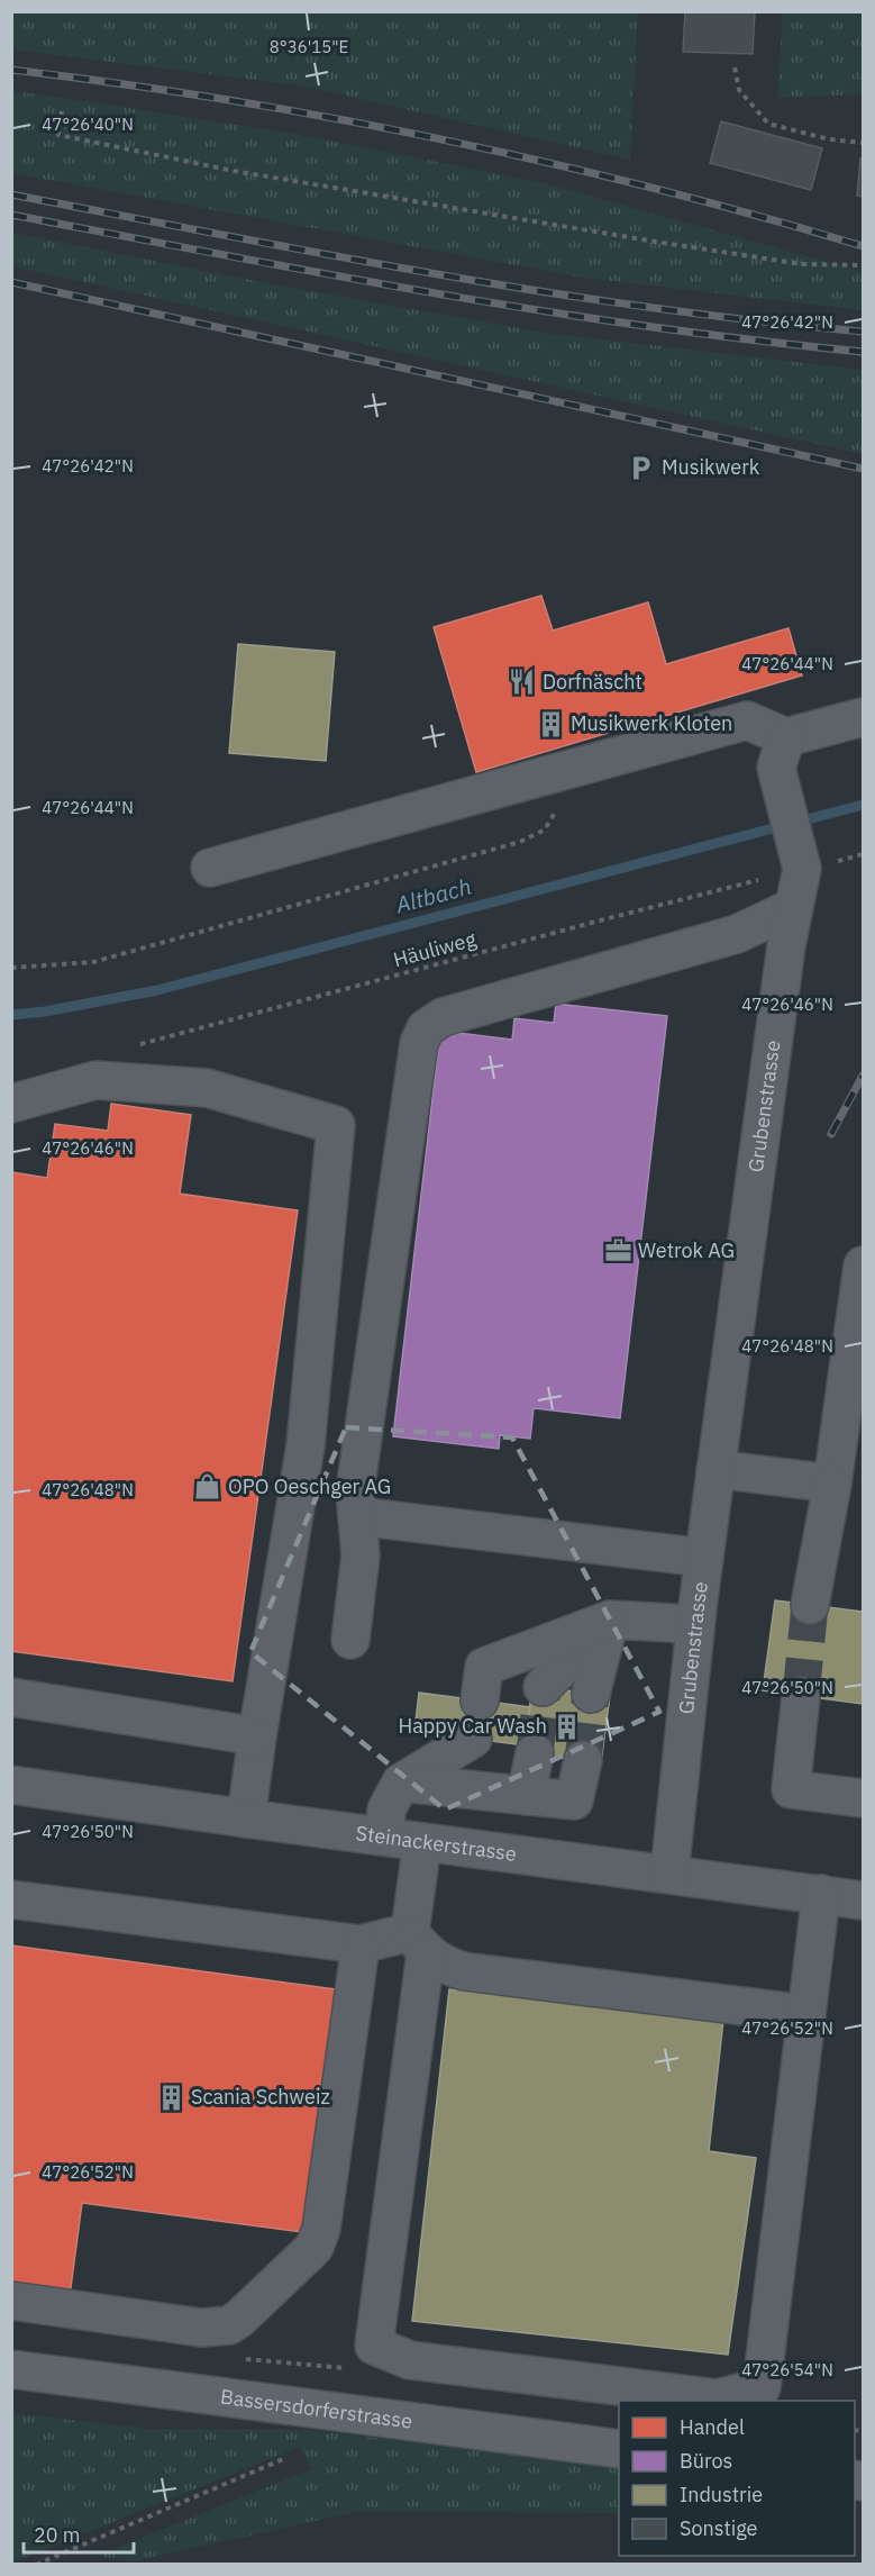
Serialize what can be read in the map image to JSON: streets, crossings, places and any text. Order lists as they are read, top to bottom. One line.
{"streets":{"main road":["Bassersdorferstrasse"],"street":["Grubenstrasse","Steinackerstrasse"],"path":["Häuliweg"]},"crossings":[["Häuliweg","Grubenstrasse"],["Grubenstrasse","Steinackerstrasse"]],"water":["Altbach"],"places":{"parking":["Musikwerk"],"restaurant":["Dorfnäscht"],"building":["Musikwerk Kloten","Happy Car Wash","Scania Schweiz"],"office":["Wetrok AG"],"shop":["OPO Oeschger AG"]},"legend":["Handel","Büros","Industrie","Sonstige"],"scale_bar":"20 m","coordinates":["8°36'15\"E","47°26'40\"N","47°26'42\"N","47°26'44\"N","47°26'46\"N","47°26'48\"N","47°26'50\"N","47°26'52\"N","47°26'54\"N"]}
